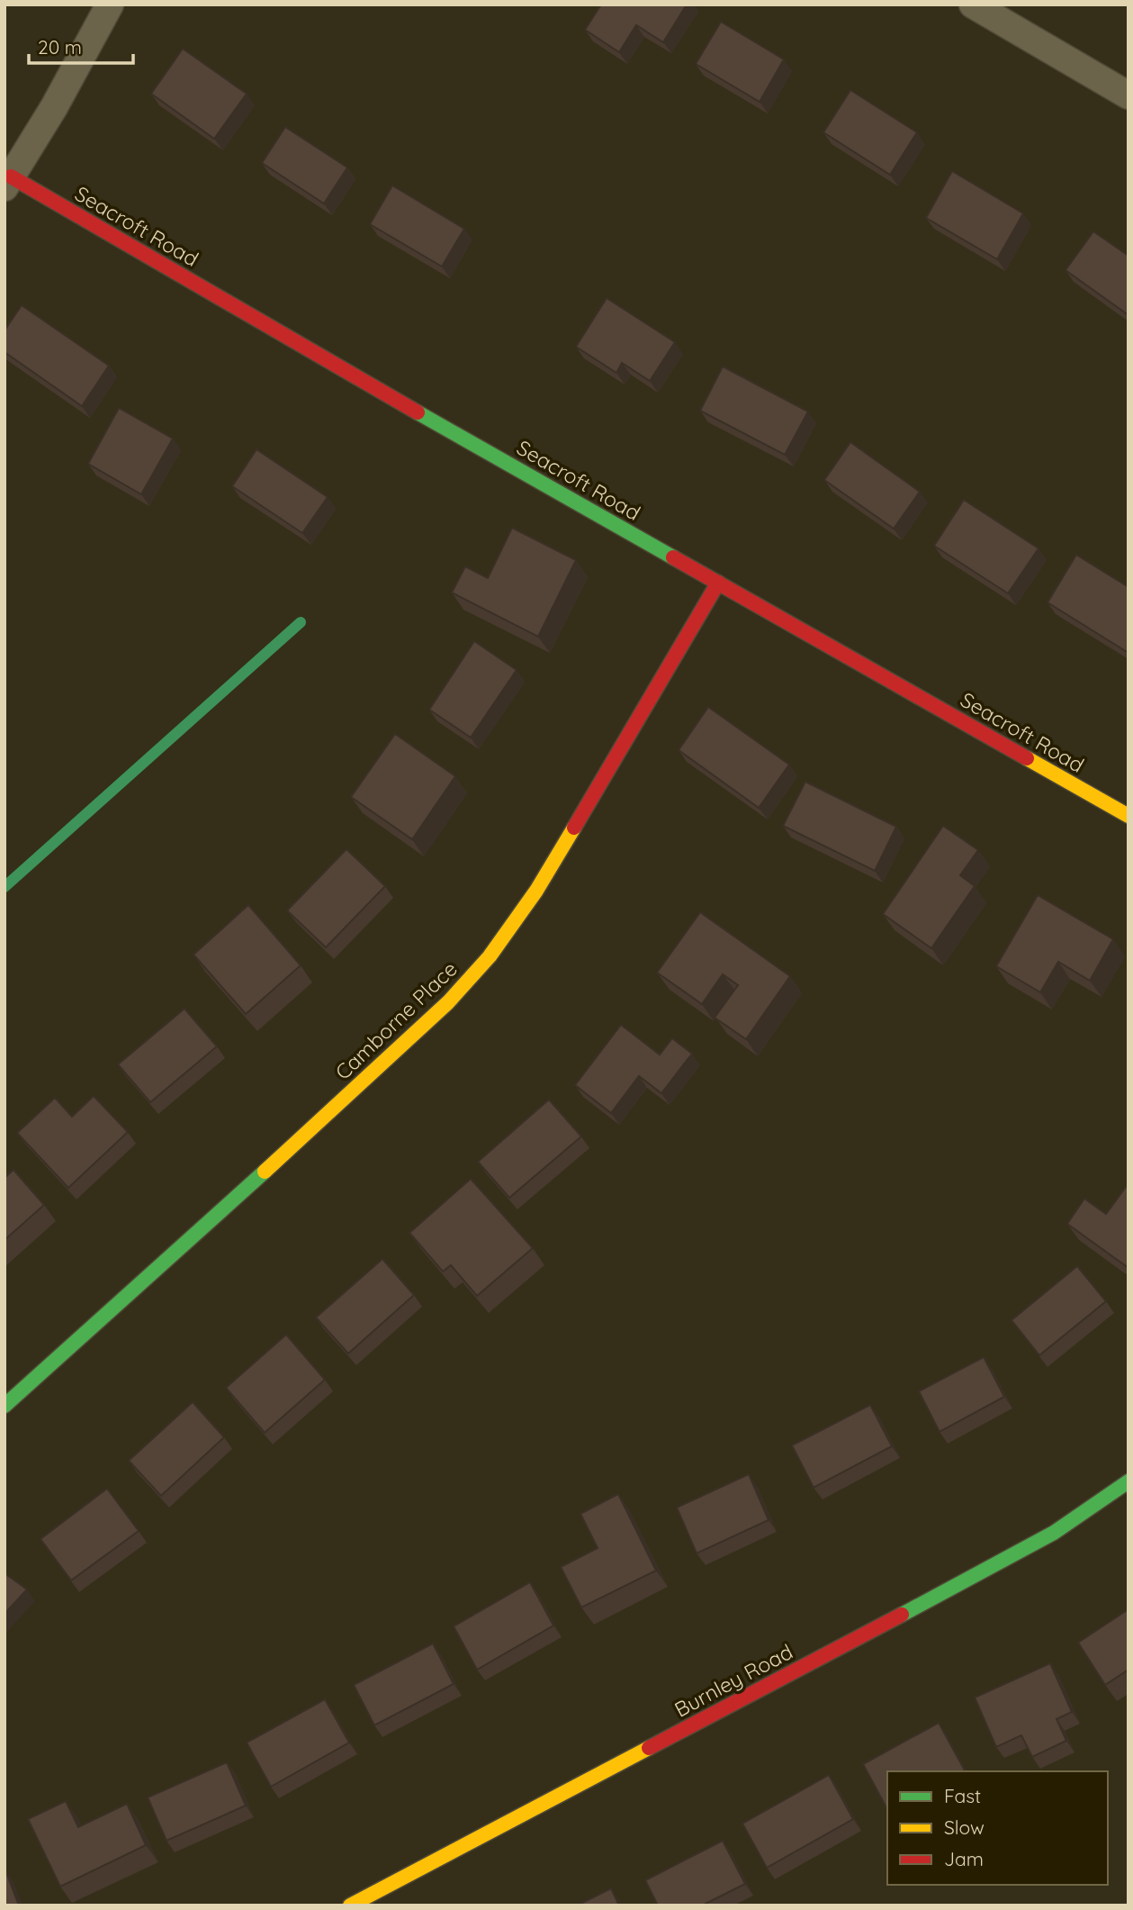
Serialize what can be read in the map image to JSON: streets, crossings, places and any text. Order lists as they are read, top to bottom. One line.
{"streets":{"street":["Seacroft Road","Camborne Place","Burnley Road"]},"crossings":[["Seacroft Road","Camborne Place"]],"legend":["Fast","Slow","Jam"],"scale_bar":"20 m"}
